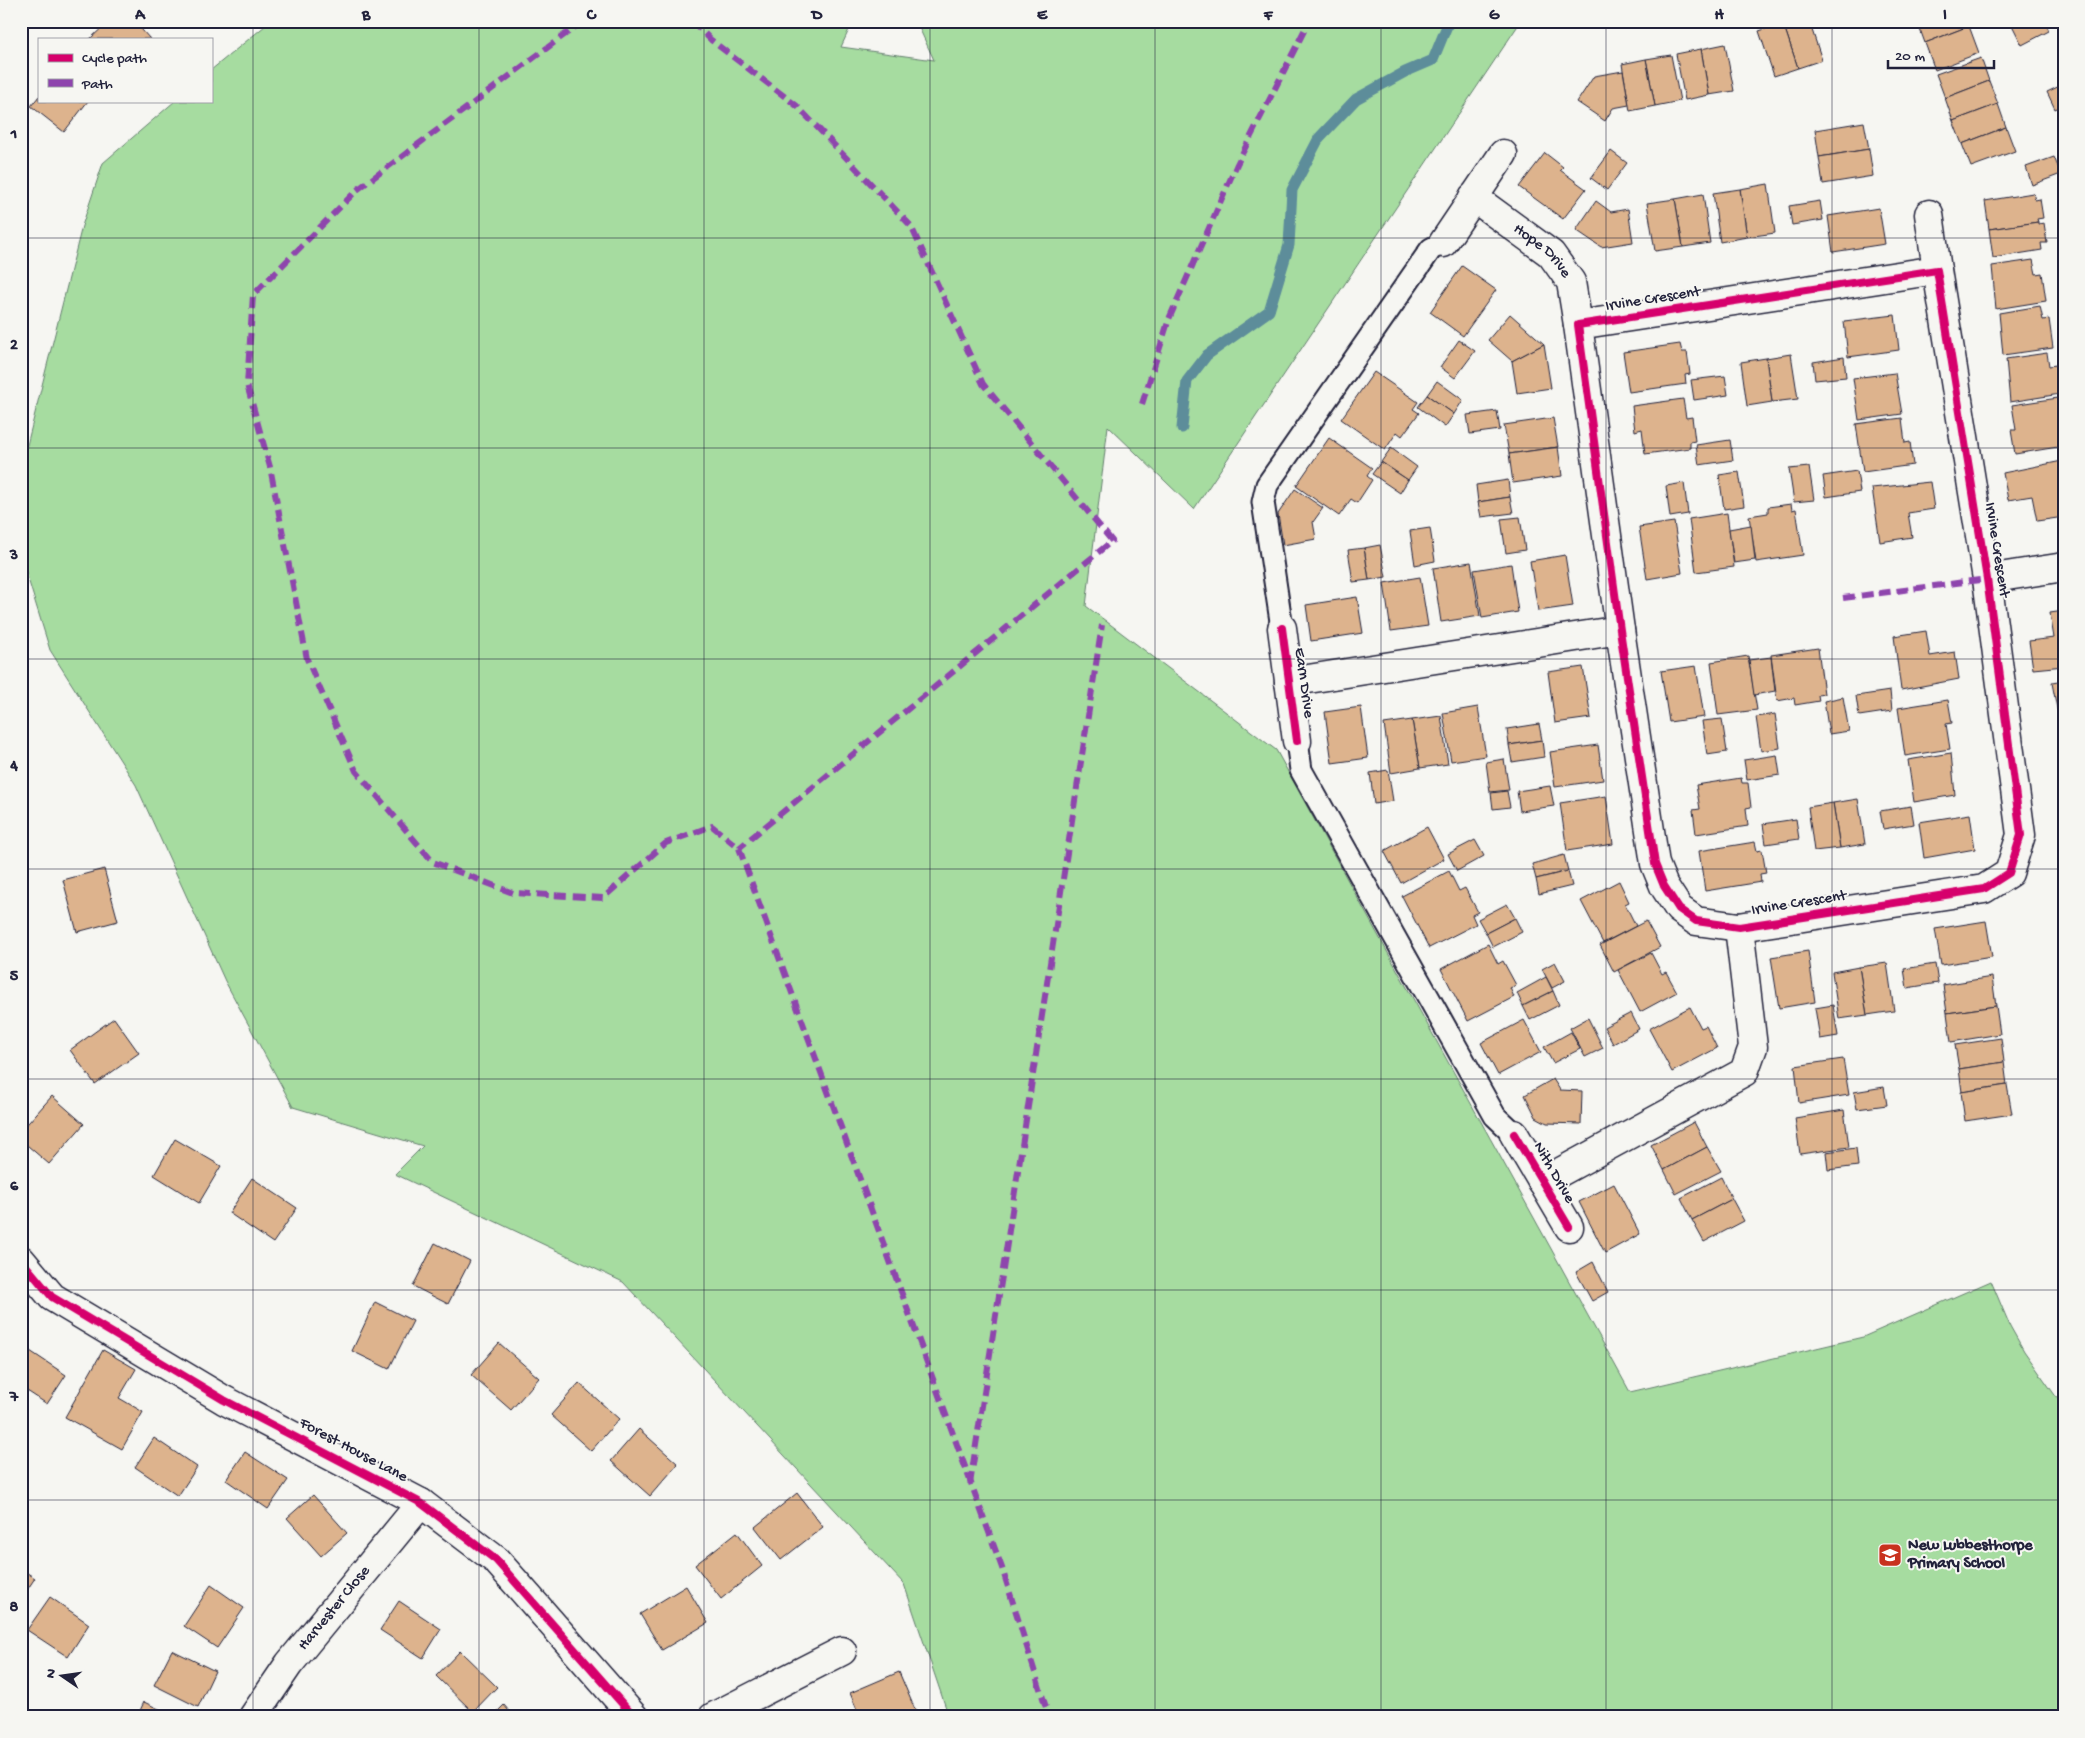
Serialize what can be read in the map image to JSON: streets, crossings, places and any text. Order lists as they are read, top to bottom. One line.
{"streets":{"street":["Hope Drive","Irvine Crescent","Earn Drive","Nith Drive","Forest House Lane","Harvester Close"]},"crossings":[["Hope Drive","Irvine Crescent"],["Irvine Crescent","Earn Drive"],["Irvine Crescent","Nith Drive"],["Forest House Lane","Harvester Close"]],"places":{"school or university":["New Lubbesthorpe Primary School"]},"legend":["Cycle path","Path"],"scale_bar":"20 m","north":"left","grid":{"columns":["A","B","C","D","E","F","G","H","I"],"rows":["1","2","3","4","5","6","7","8"]}}
